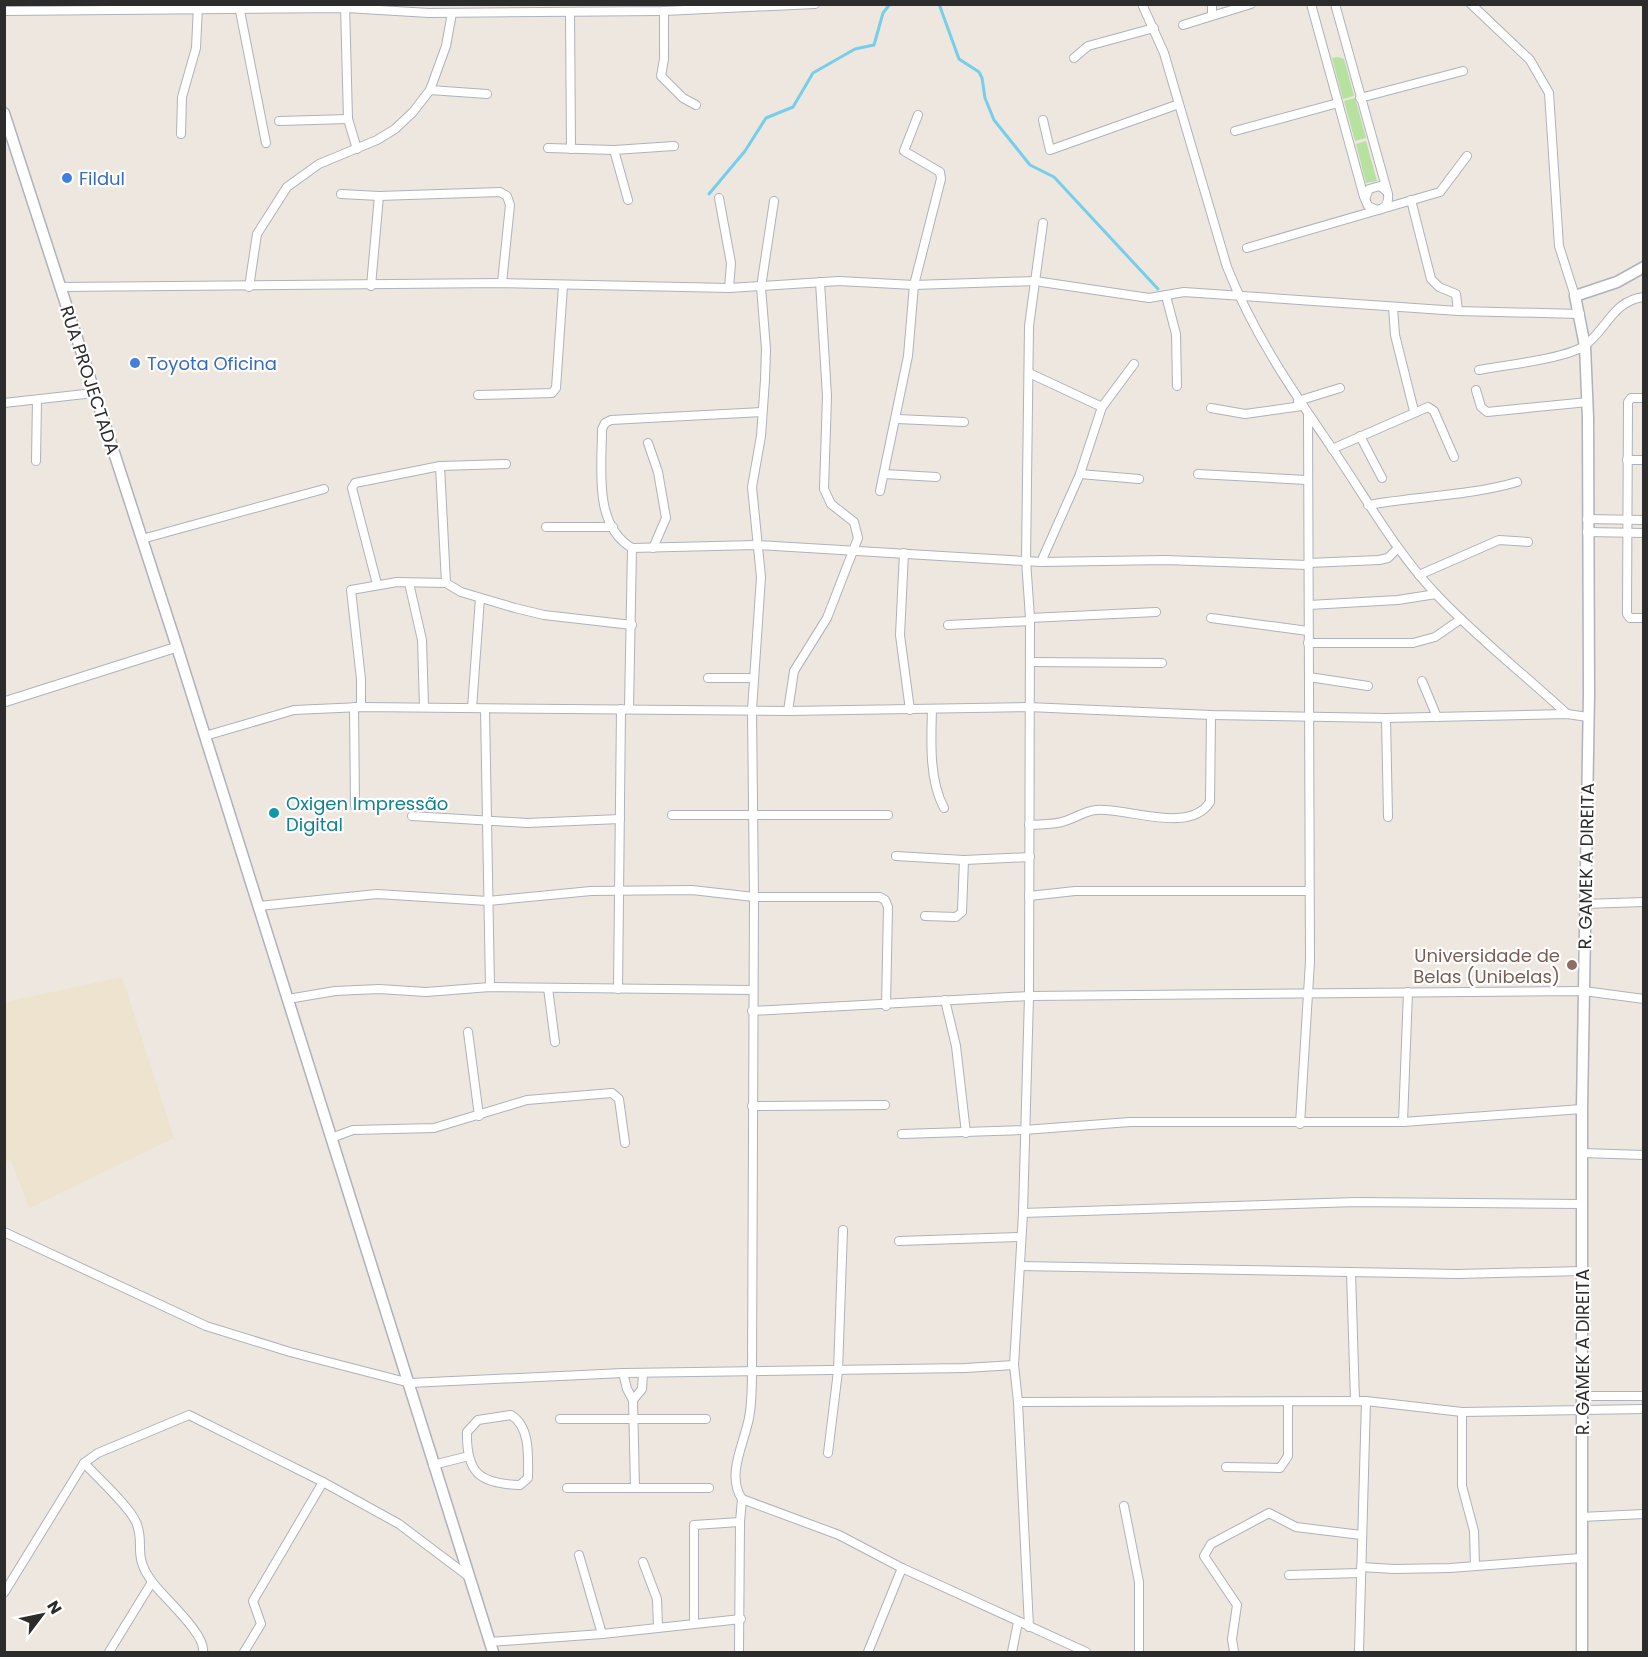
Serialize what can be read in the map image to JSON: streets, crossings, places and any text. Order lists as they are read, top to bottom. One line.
{"streets":{"main road":["RUA PROJECTADA","R. GAMEK A DIREITA"]},"places":["Fildul","Toyota Oficina","Oxigen Impressão Digital","Universidade de Belas (Unibelas)"],"north":"top right"}
